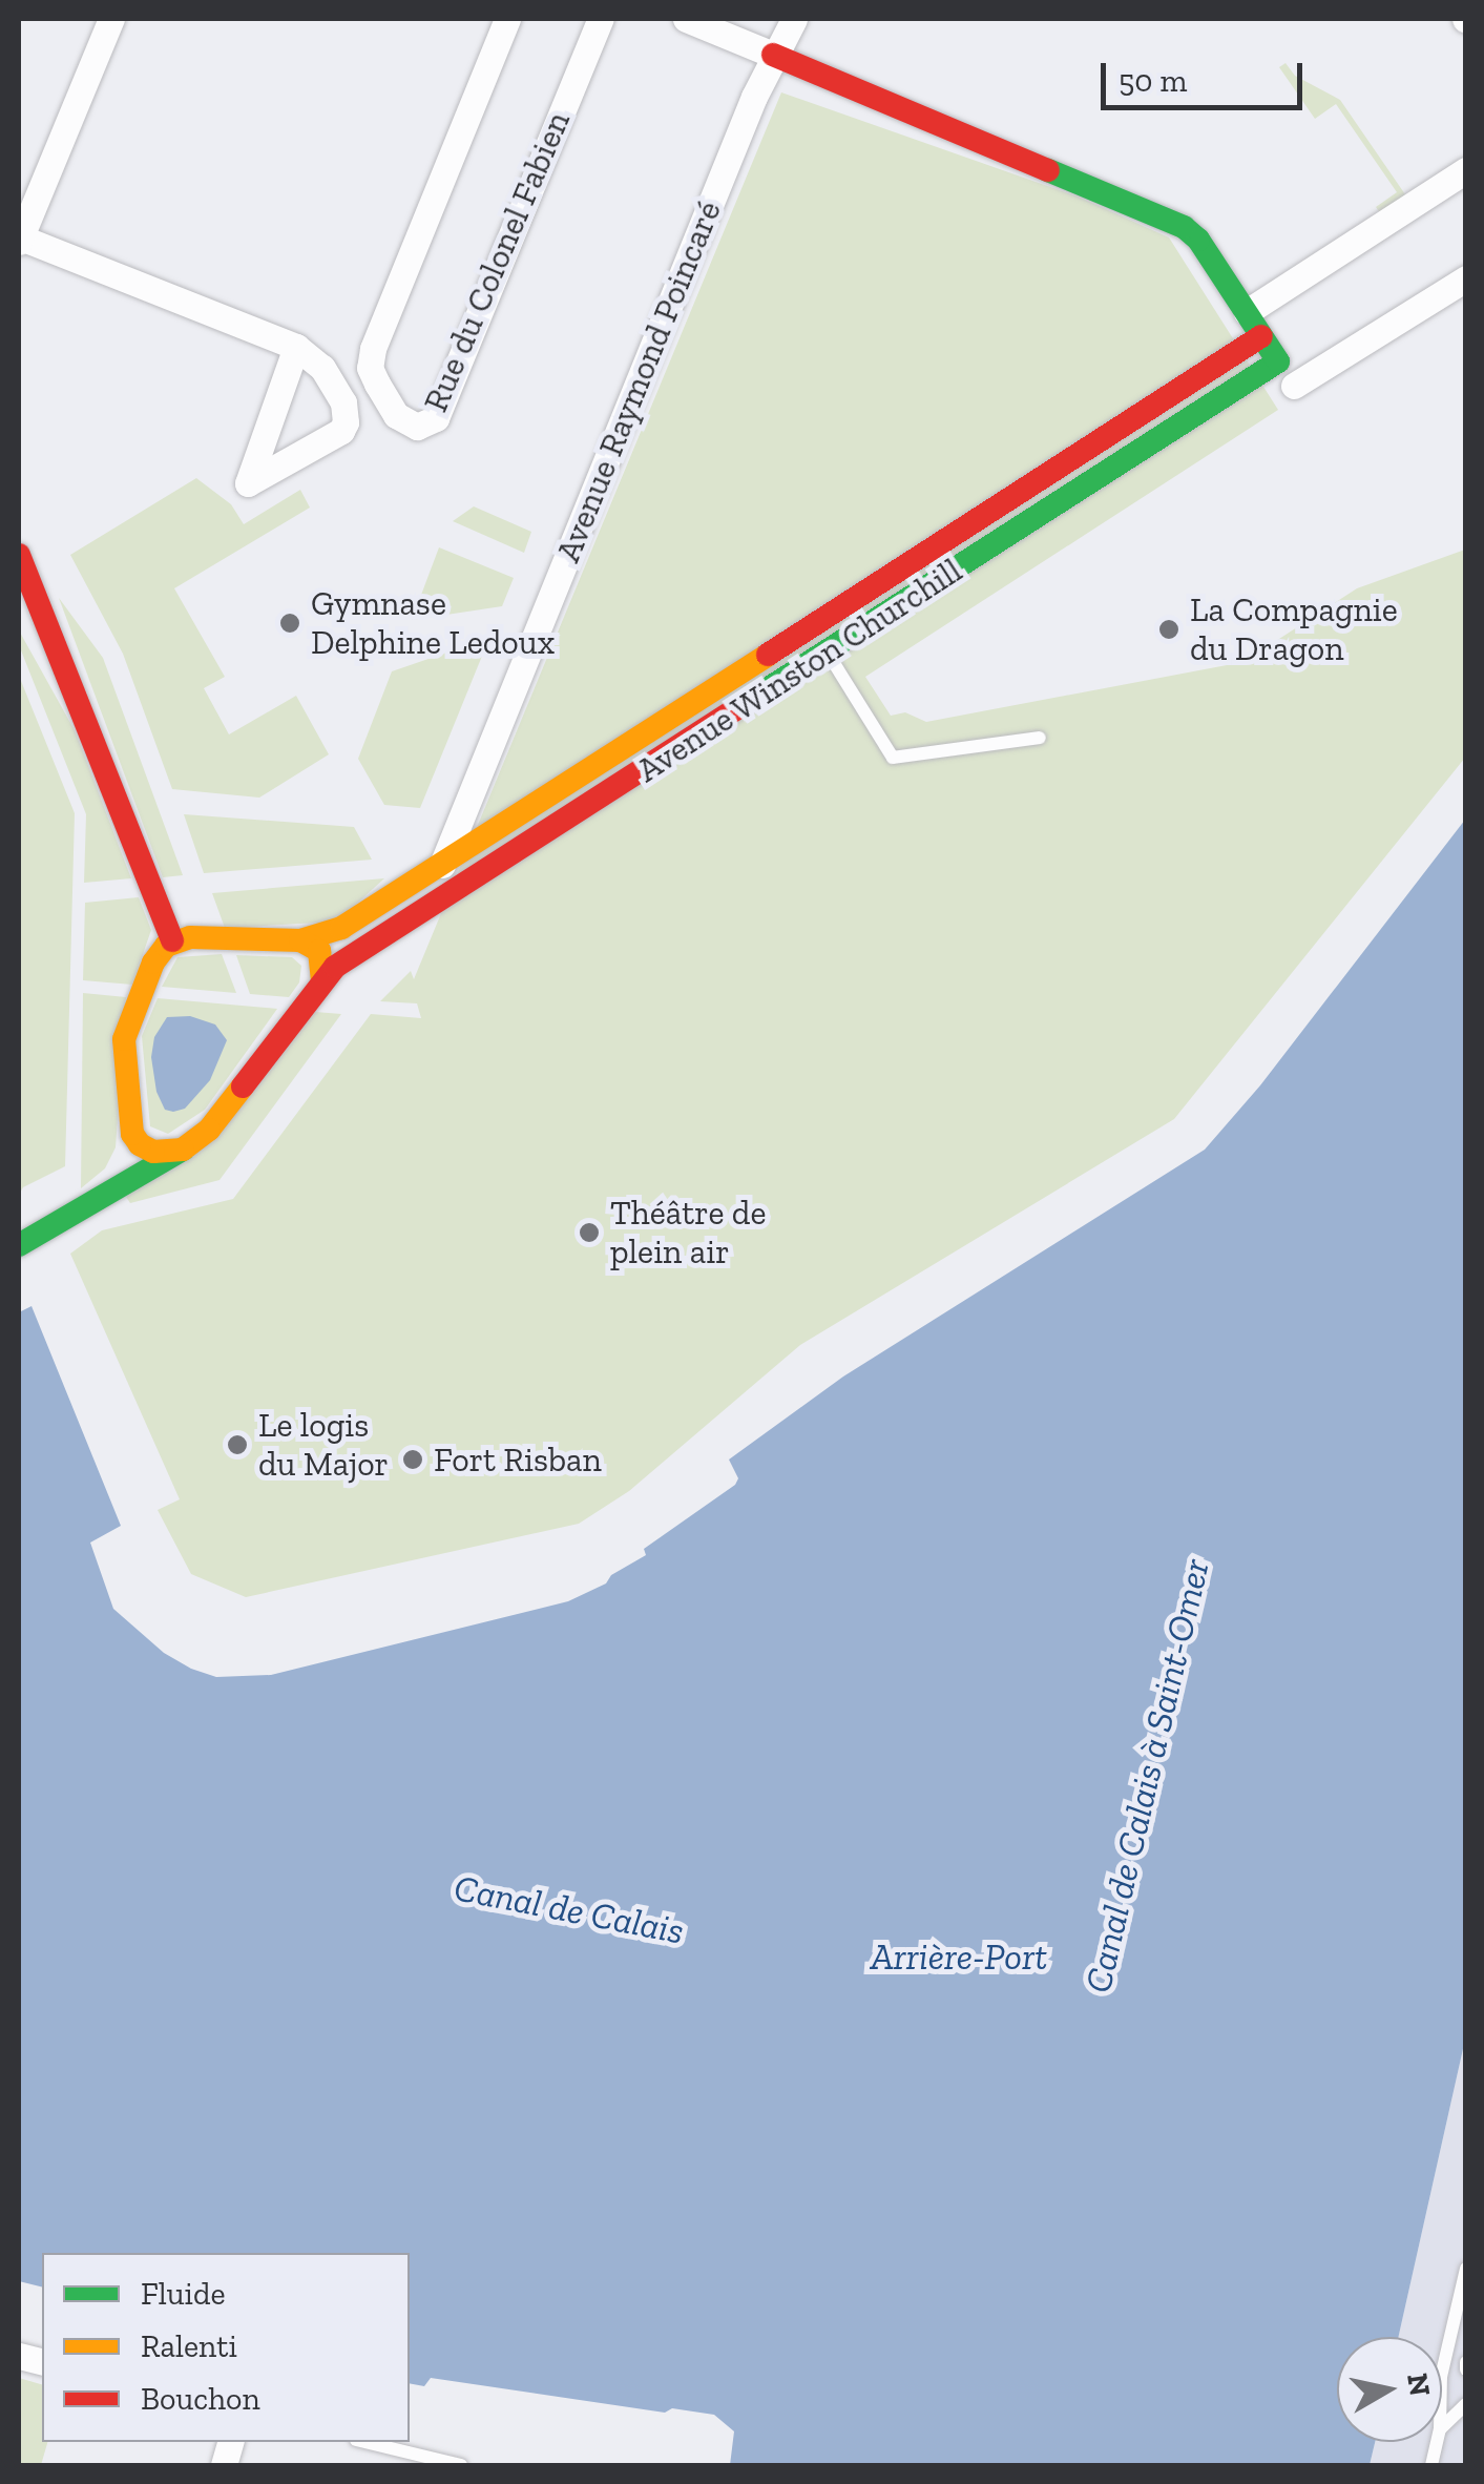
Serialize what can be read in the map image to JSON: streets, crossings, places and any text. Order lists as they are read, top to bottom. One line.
{"streets":{"street":["Rue du Colonel Fabien","Avenue Raymond Poincaré","Avenue Winston Churchill"]},"crossings":[["Avenue Raymond Poincaré","Avenue Winston Churchill"]],"water":["Canal de Calais à Saint-Omer","Canal de Calais","Arrière-Port"],"places":["Gymnase Delphine Ledoux","La Compagnie du Dragon","Théâtre de plein air","Le logis du Major","Fort Risban"],"legend":["Fluide","Ralenti","Bouchon"],"scale_bar":"50 m","north":"right"}
